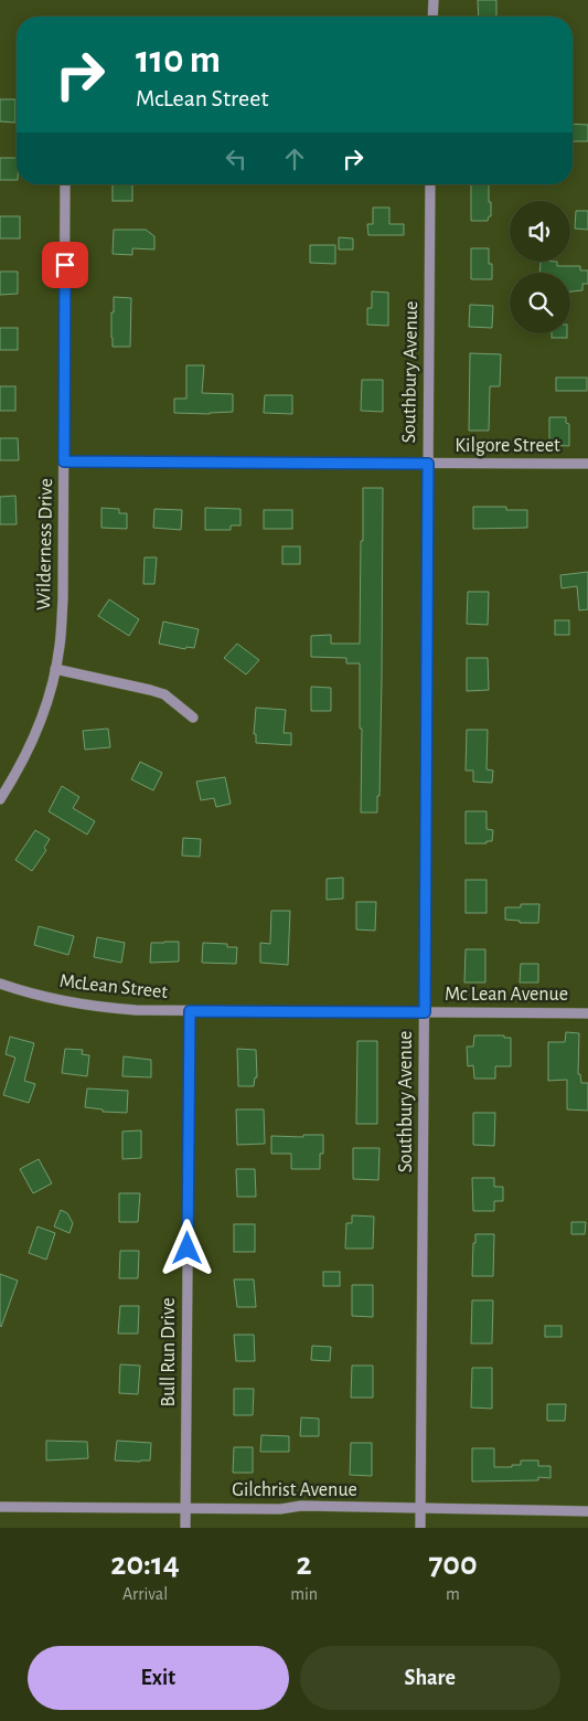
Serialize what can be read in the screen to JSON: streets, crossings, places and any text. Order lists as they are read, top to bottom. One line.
{"streets":{"street":["Southbury Avenue","Kilgore Street","Wilderness Drive","McLean Street","Mc Lean Avenue","Bull Run Drive","Gilchrist Avenue"]},"crossings":[["Southbury Avenue","Kilgore Street"],["Southbury Avenue","McLean Street"],["Southbury Avenue","Mc Lean Avenue"],["Southbury Avenue","Gilchrist Avenue"],["Kilgore Street","Wilderness Drive"],["McLean Street","Mc Lean Avenue"],["McLean Street","Bull Run Drive"],["Bull Run Drive","Gilchrist Avenue"]],"page":{"turn":["110 m","McLean Street"],"eta":["20:14","Arrival","2","min","700","m"],"buttons":["Exit","Share"]}}
